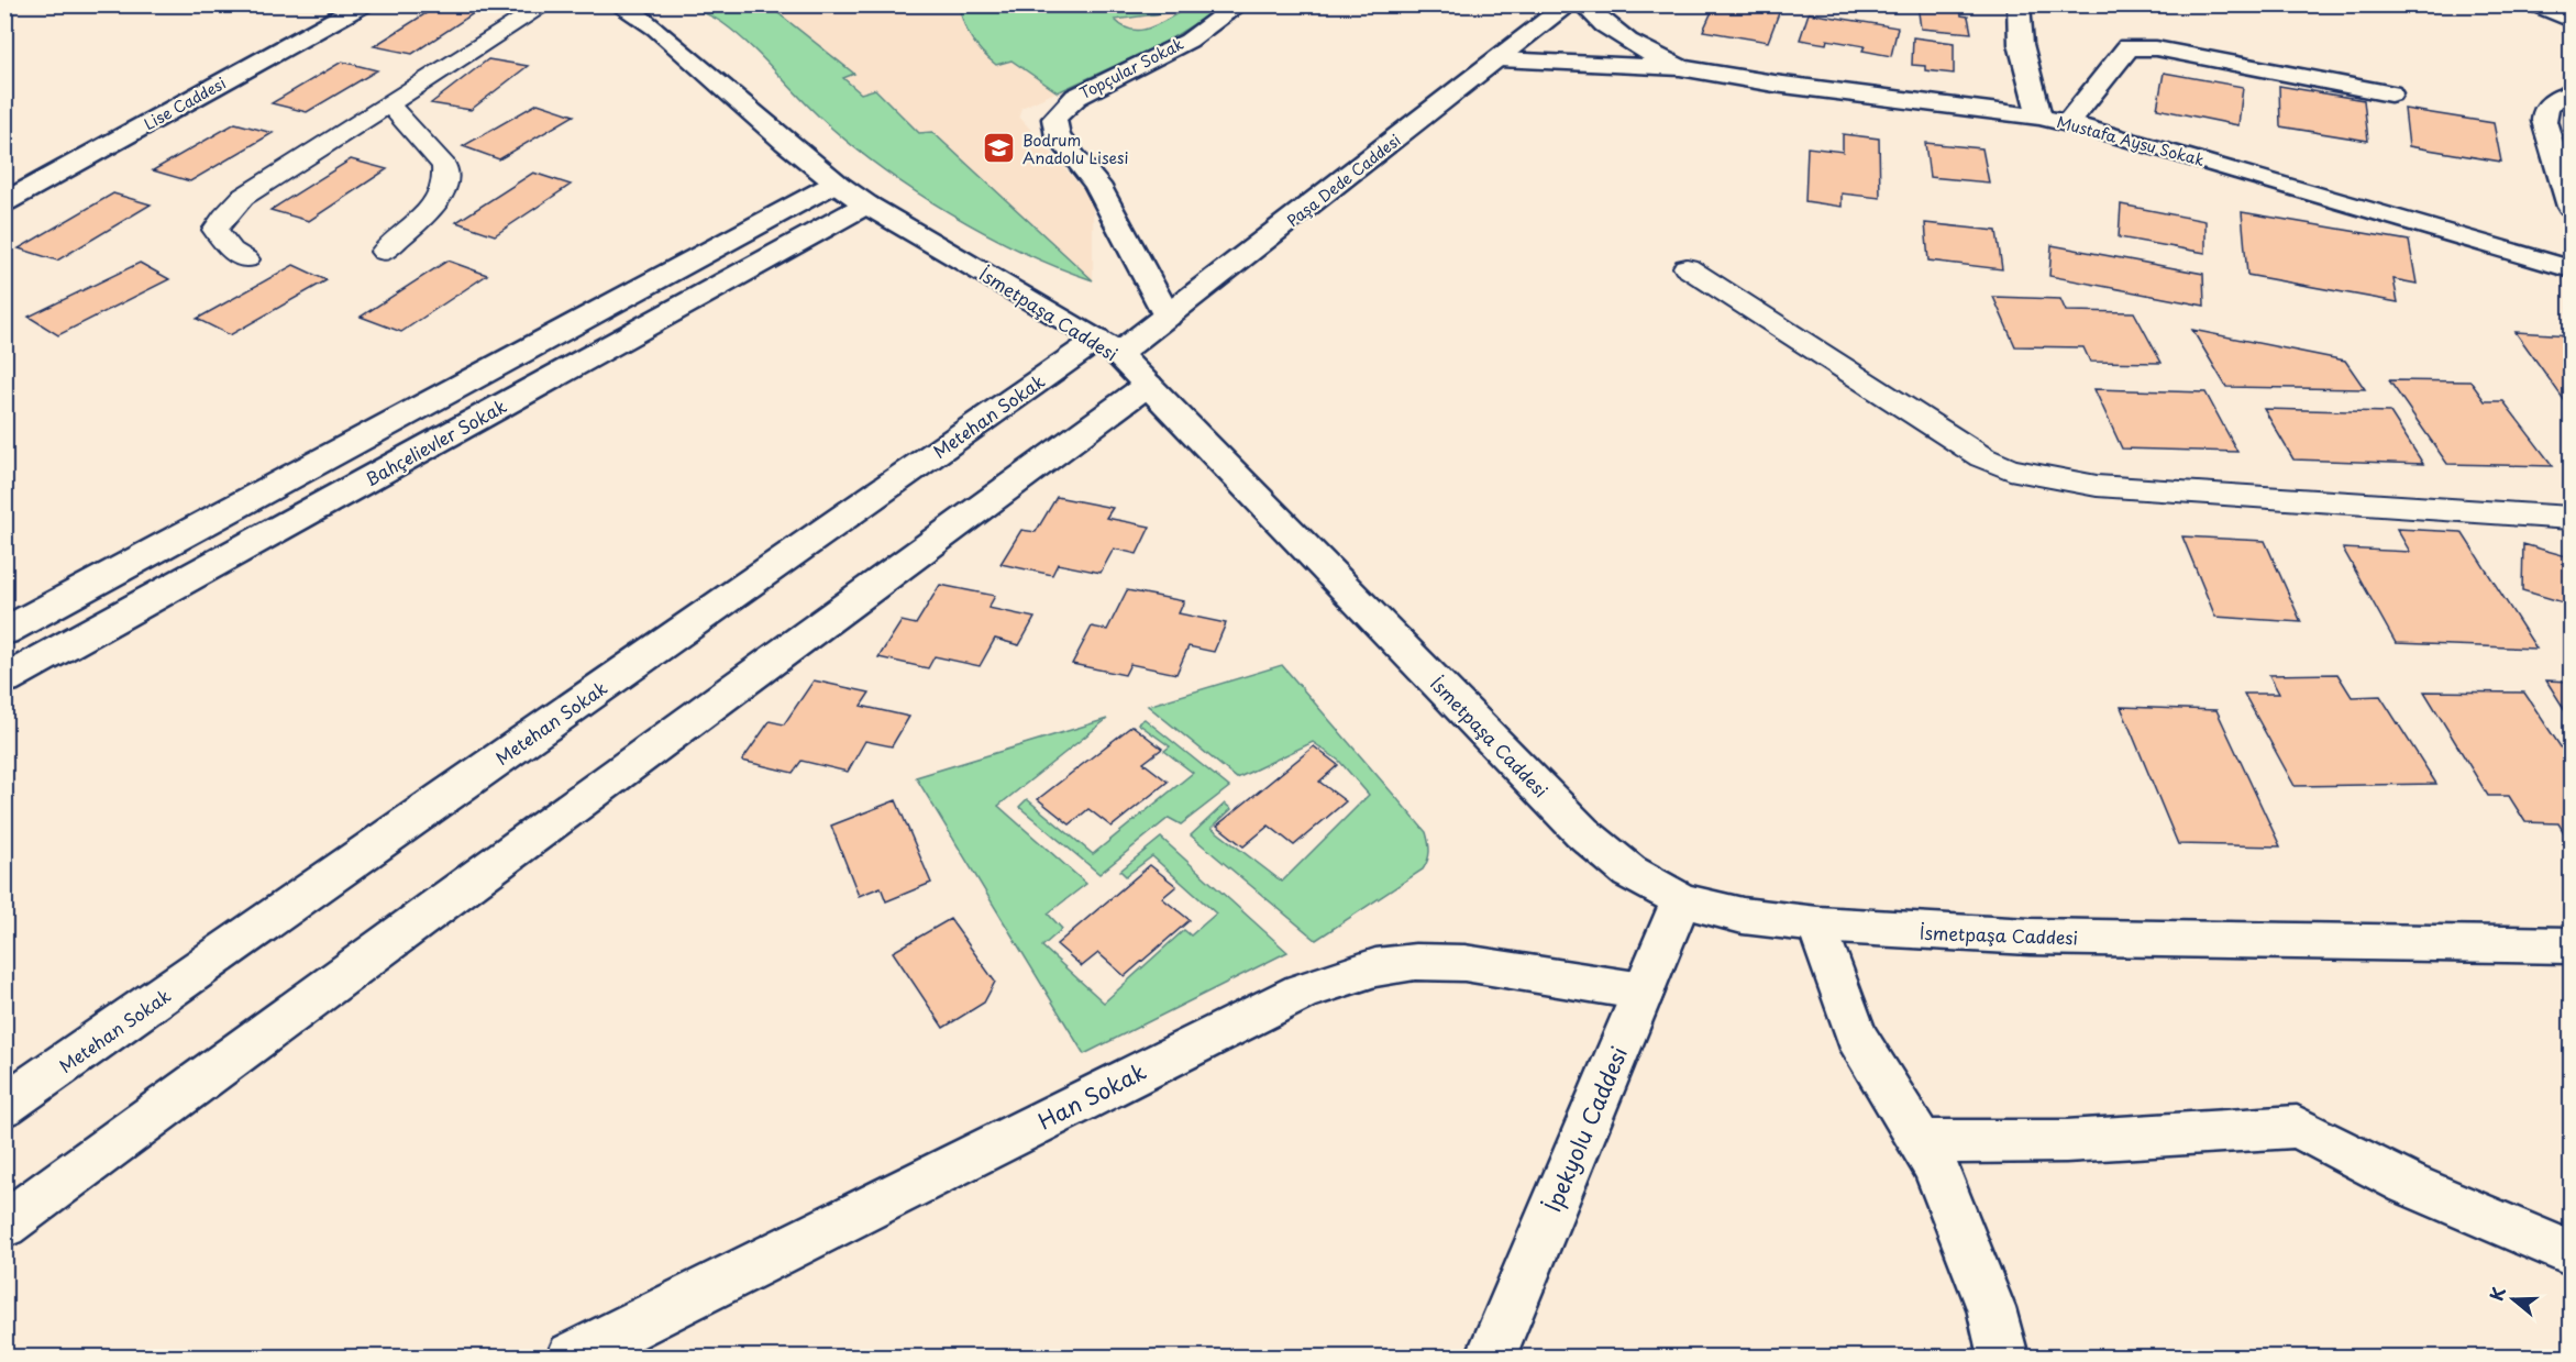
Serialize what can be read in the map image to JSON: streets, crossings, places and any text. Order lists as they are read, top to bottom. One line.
{"streets":{"street":["Topçular Sokak","Lise Caddesi","Mustafa Aysu Sokak","Paşa Dede Caddesi","İsmetpaşa Caddesi","Metehan Sokak","Bahçelievler Sokak","Han Sokak","İpekyolu Caddesi"]},"crossings":[["Topçular Sokak","Paşa Dede Caddesi"],["Paşa Dede Caddesi","İsmetpaşa Caddesi"],["Paşa Dede Caddesi","Metehan Sokak"],["İsmetpaşa Caddesi","Metehan Sokak"],["İsmetpaşa Caddesi","Bahçelievler Sokak"],["İsmetpaşa Caddesi","İpekyolu Caddesi"],["Han Sokak","İpekyolu Caddesi"]],"places":{"school or university":["Bodrum Anadolu Lisesi"]},"north":"left"}
